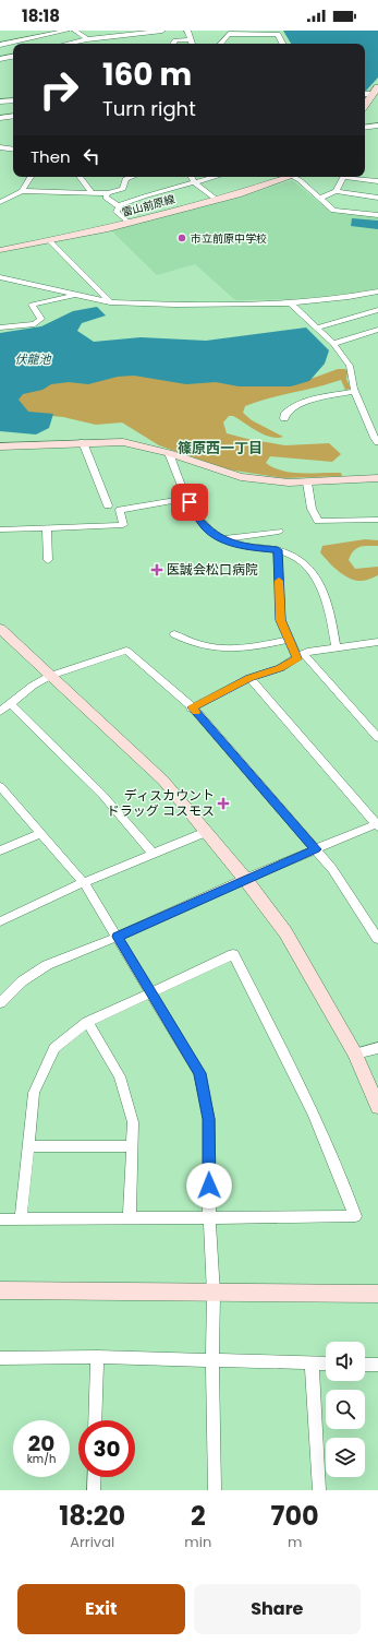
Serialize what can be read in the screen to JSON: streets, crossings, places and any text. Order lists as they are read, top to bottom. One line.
{"streets":{"street":["雷山前原線"]},"districts":["篠原西一丁目"],"water":["伏龍池"],"places":{"other":["市立前原中学校"],"health":["医誠会松口病院","ディスカウント ドラッグ コスモス"]},"page":{"status":"18:18","turn":["160 m","Turn right"],"then":"Then","speed":"20 km/h","limit":"30","eta":["18:20","Arrival","2","min","700","m"],"buttons":["Exit","Share"]}}
